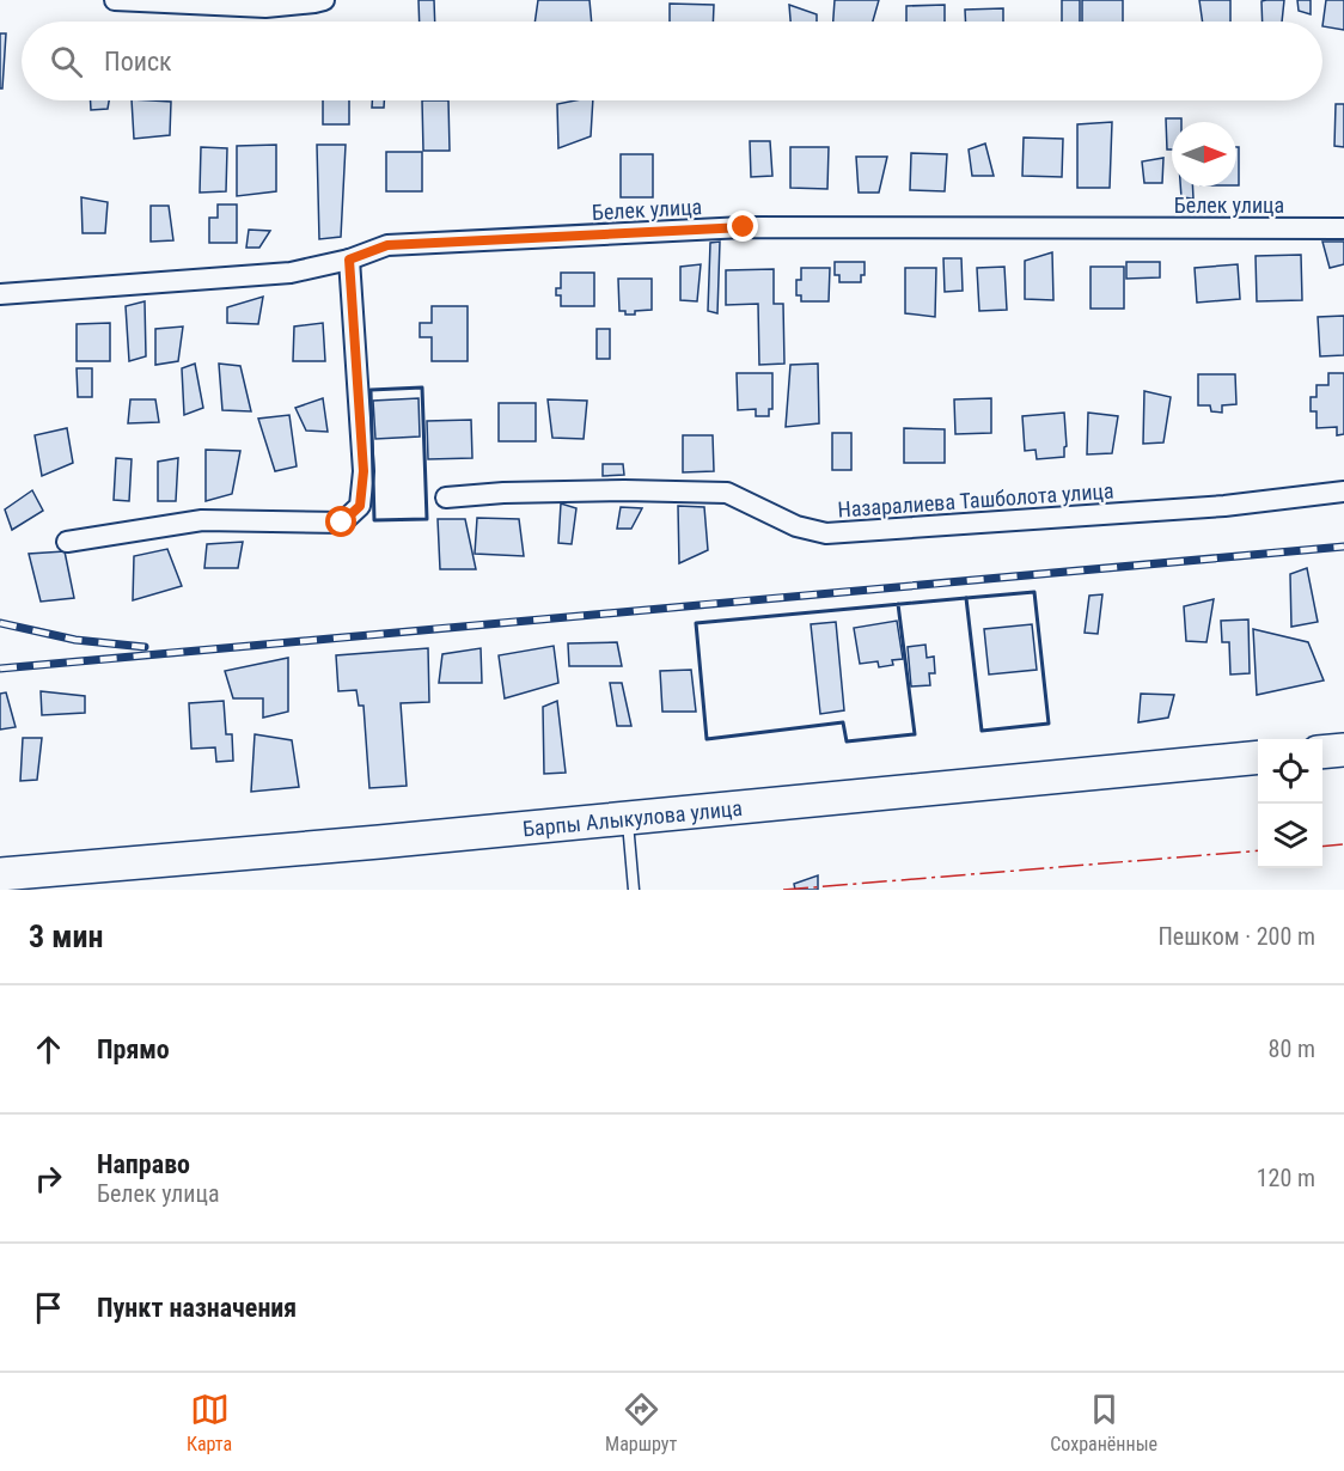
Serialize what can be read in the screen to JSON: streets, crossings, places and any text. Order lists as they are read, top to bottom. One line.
{"streets":{"main road":["Барпы Алыкулова улица"],"street":["Белек улица","Назаралиева Ташболота улица"]},"north":"right","page":{"search":"Поиск","heading":["3 мин","Пешком · 200 m"],"list":[["Прямо","80 m"],["Направо","Белек улица","120 m"],"Пункт назначения"],"nav":["Карта","Маршрут","Сохранённые"]}}
